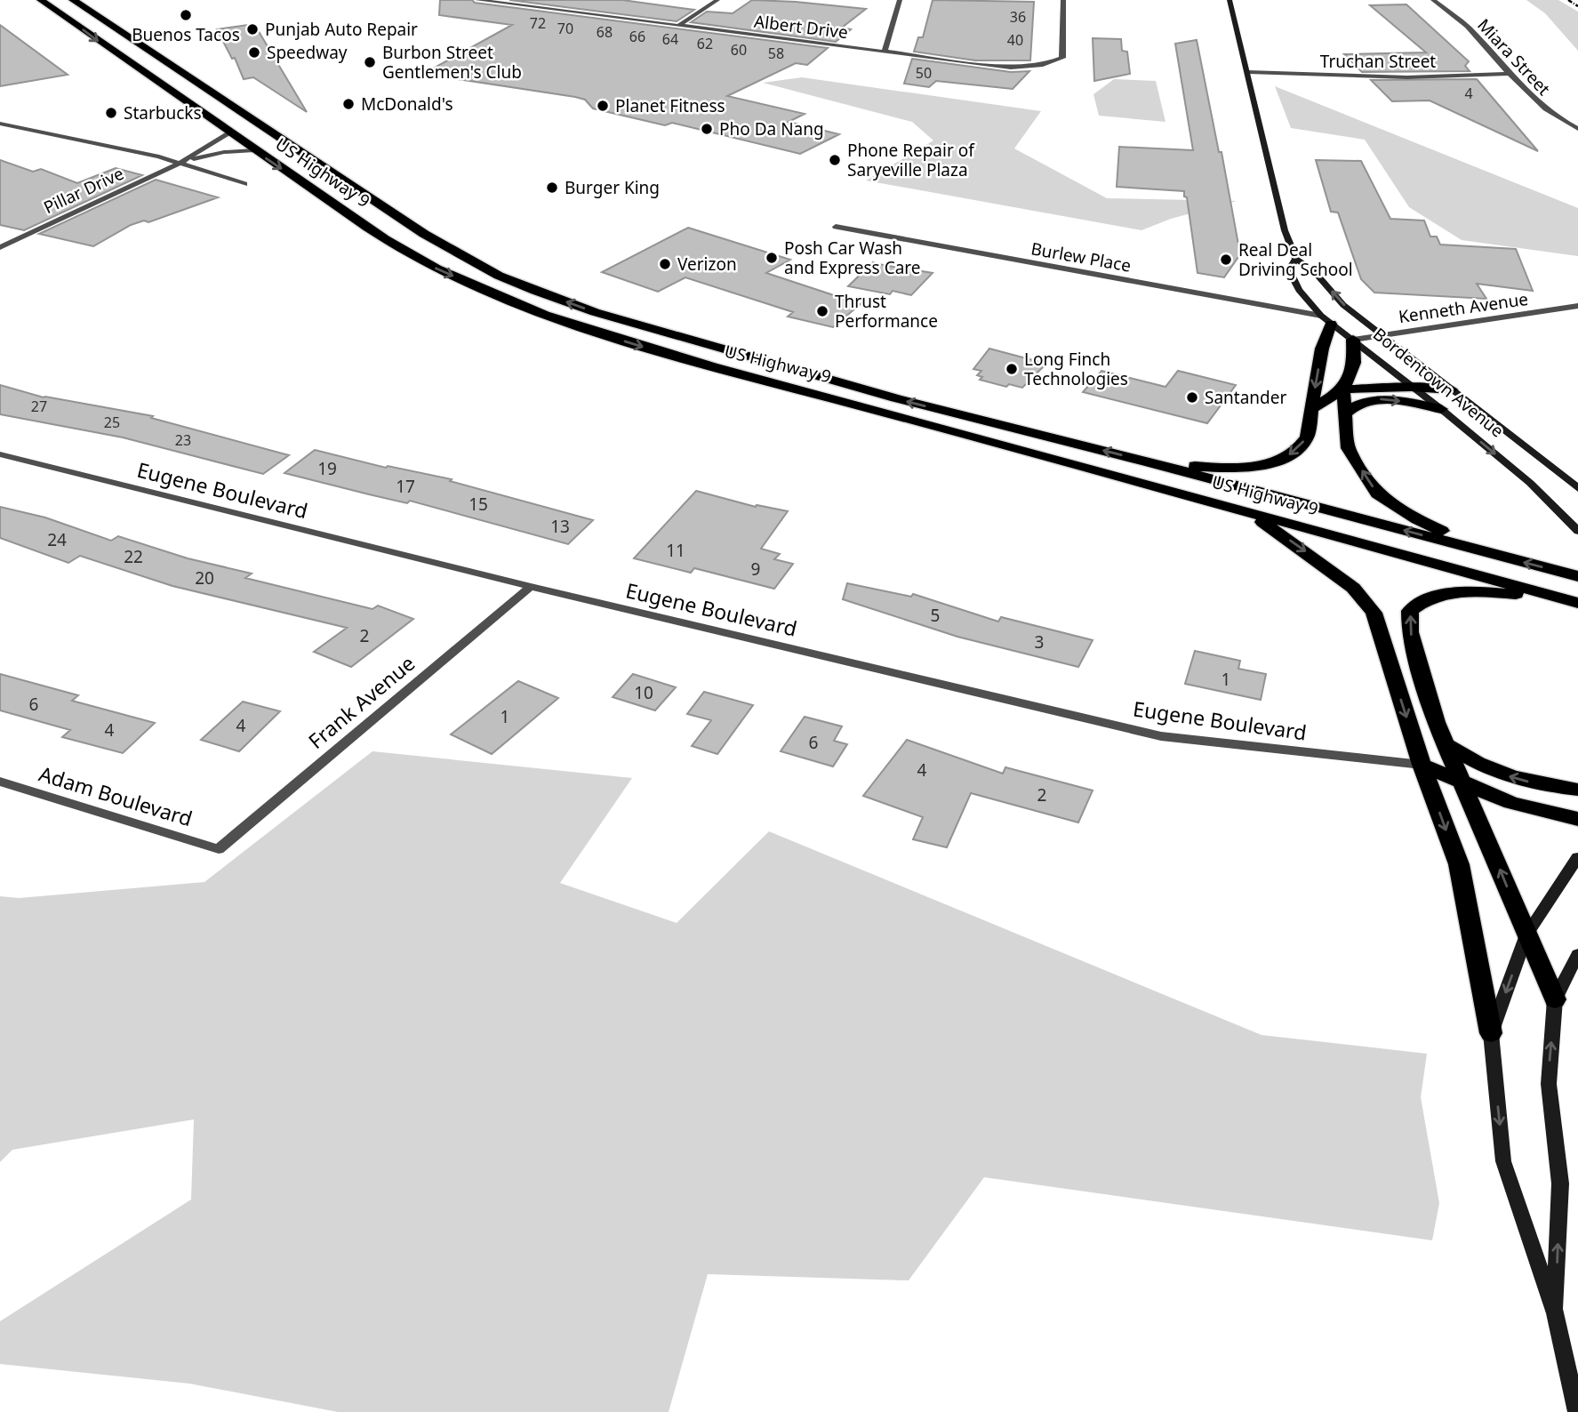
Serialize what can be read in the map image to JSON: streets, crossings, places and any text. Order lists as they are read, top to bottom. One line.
{"streets":{"highway":["US Highway 9"],"street":["Albert Drive","Miara Street","Truchan Street","Pillar Drive","Burlew Place","Kenneth Avenue","Bordentown Avenue","Eugene Boulevard","Frank Avenue","Adam Boulevard"]},"crossings":[["Miara Street","Truchan Street"],["Truchan Street","Bordentown Avenue"],["US Highway 9","Pillar Drive"],["Burlew Place","Bordentown Avenue"],["Kenneth Avenue","Bordentown Avenue"],["Eugene Boulevard","Frank Avenue"],["Frank Avenue","Adam Boulevard"]],"places":["Buenos Tacos","Punjab Auto Repair","Speedway","Burbon Street Gentlemen's Club","McDonald's","Planet Fitness","Starbucks","Pho Da Nang","Phone Repair of Saryeville Plaza","Burger King","Posh Car Wash and Express Care","Real Deal Driving School","Verizon","Thrust Performance","Long Finch Technologies","Santander"],"house_numbers":["36","72","70","68","66","64","40","62","60","58","50","4","27","25","23","19","17","15","13","24","11","22","9","20","5","2","3","1","10","6","1","4","4","6","4","2"]}
